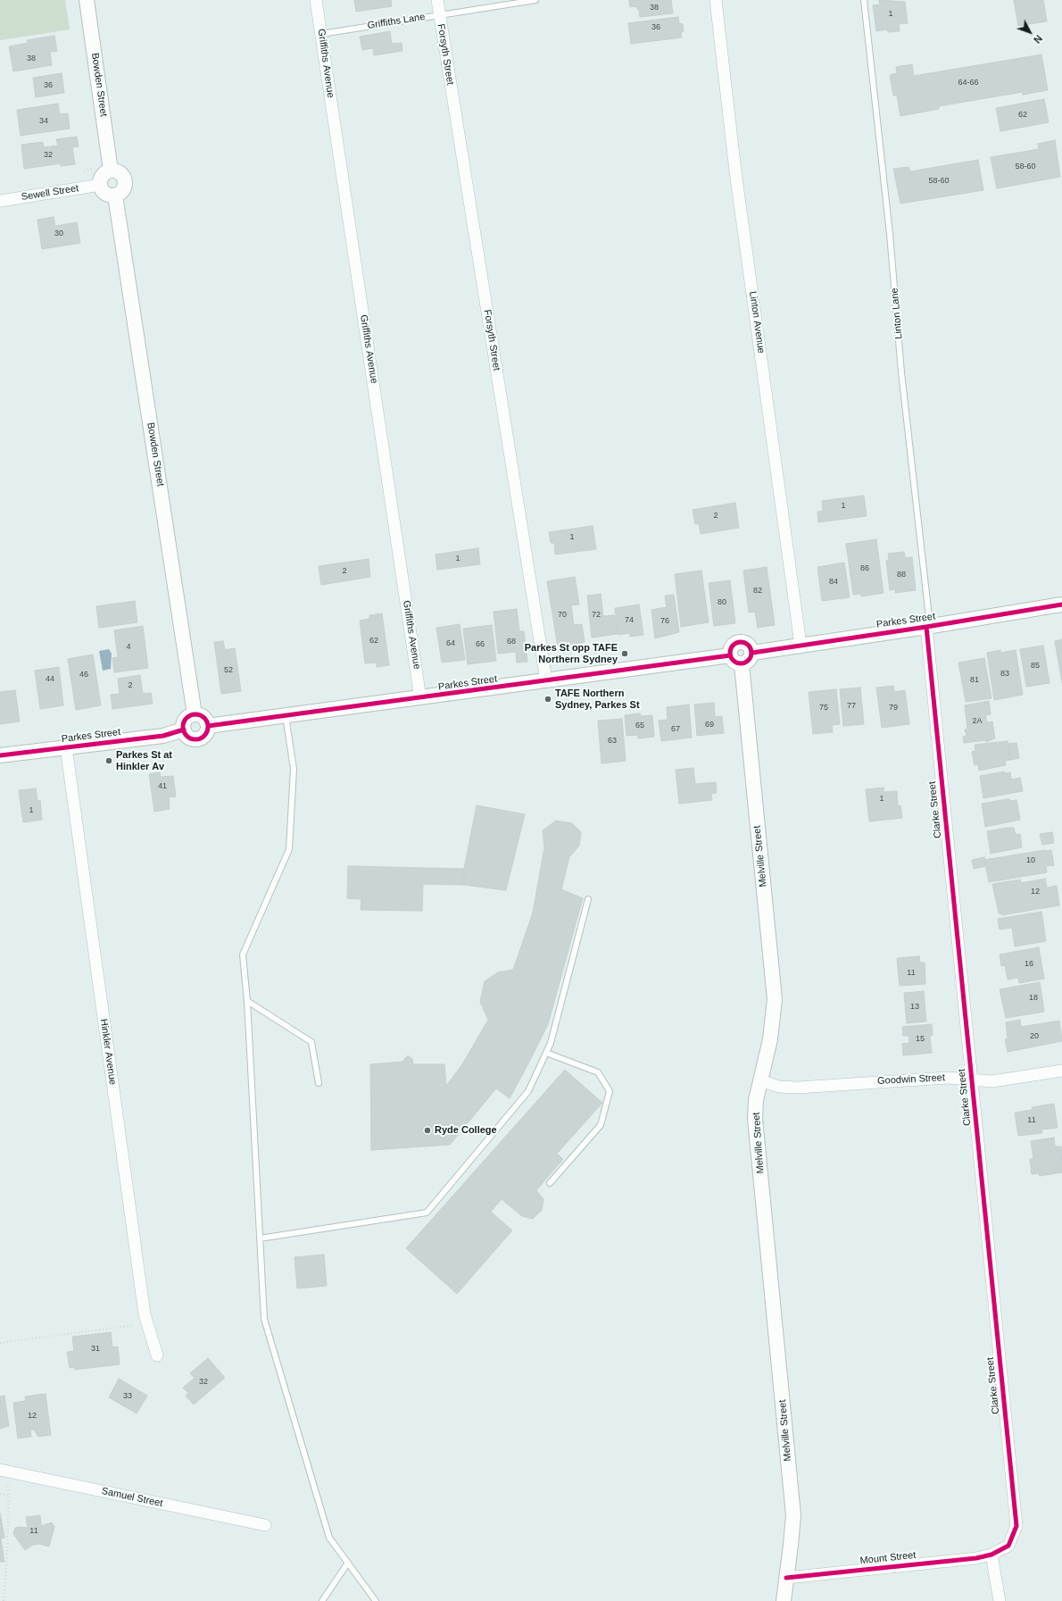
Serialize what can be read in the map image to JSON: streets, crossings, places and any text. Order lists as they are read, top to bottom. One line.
{"streets":{"street":["Forsyth Street","Griffiths Avenue","Bowden Street","Sewell Street","Linton Avenue","Parkes Street","Clarke Street","Melville Street","Hinkler Avenue","Goodwin Street","Samuel Street","Mount Street"],"lane":["Griffiths Lane","Linton Lane"]},"crossings":[["Griffiths Lane","Forsyth Street"],["Griffiths Lane","Griffiths Avenue"],["Forsyth Street","Parkes Street"],["Griffiths Avenue","Parkes Street"],["Bowden Street","Sewell Street"],["Bowden Street","Parkes Street"],["Linton Lane","Parkes Street"],["Linton Lane","Clarke Street"],["Linton Avenue","Parkes Street"],["Parkes Street","Clarke Street"],["Parkes Street","Melville Street"],["Parkes Street","Hinkler Avenue"],["Clarke Street","Goodwin Street"],["Clarke Street","Mount Street"],["Melville Street","Goodwin Street"],["Melville Street","Mount Street"]],"places":["Parkes St opp TAFE Northern Sydney","TAFE Northern Sydney, Parkes St","Parkes St at Hinkler Av","Ryde College"],"house_numbers":["38","1","36","38","64-66","36","62","34","32","58-60","58-60","30","1","2","1","1","86","2","88","84","82","80","70","72","74","76","62","68","64","66","4","85","52","83","46","44","81","2","77","75","79","2A","69","65","67","63","41","1","1","10","12","16","11","18","13","20","15","11","31","32","33","12","11"],"north":"bottom right"}
